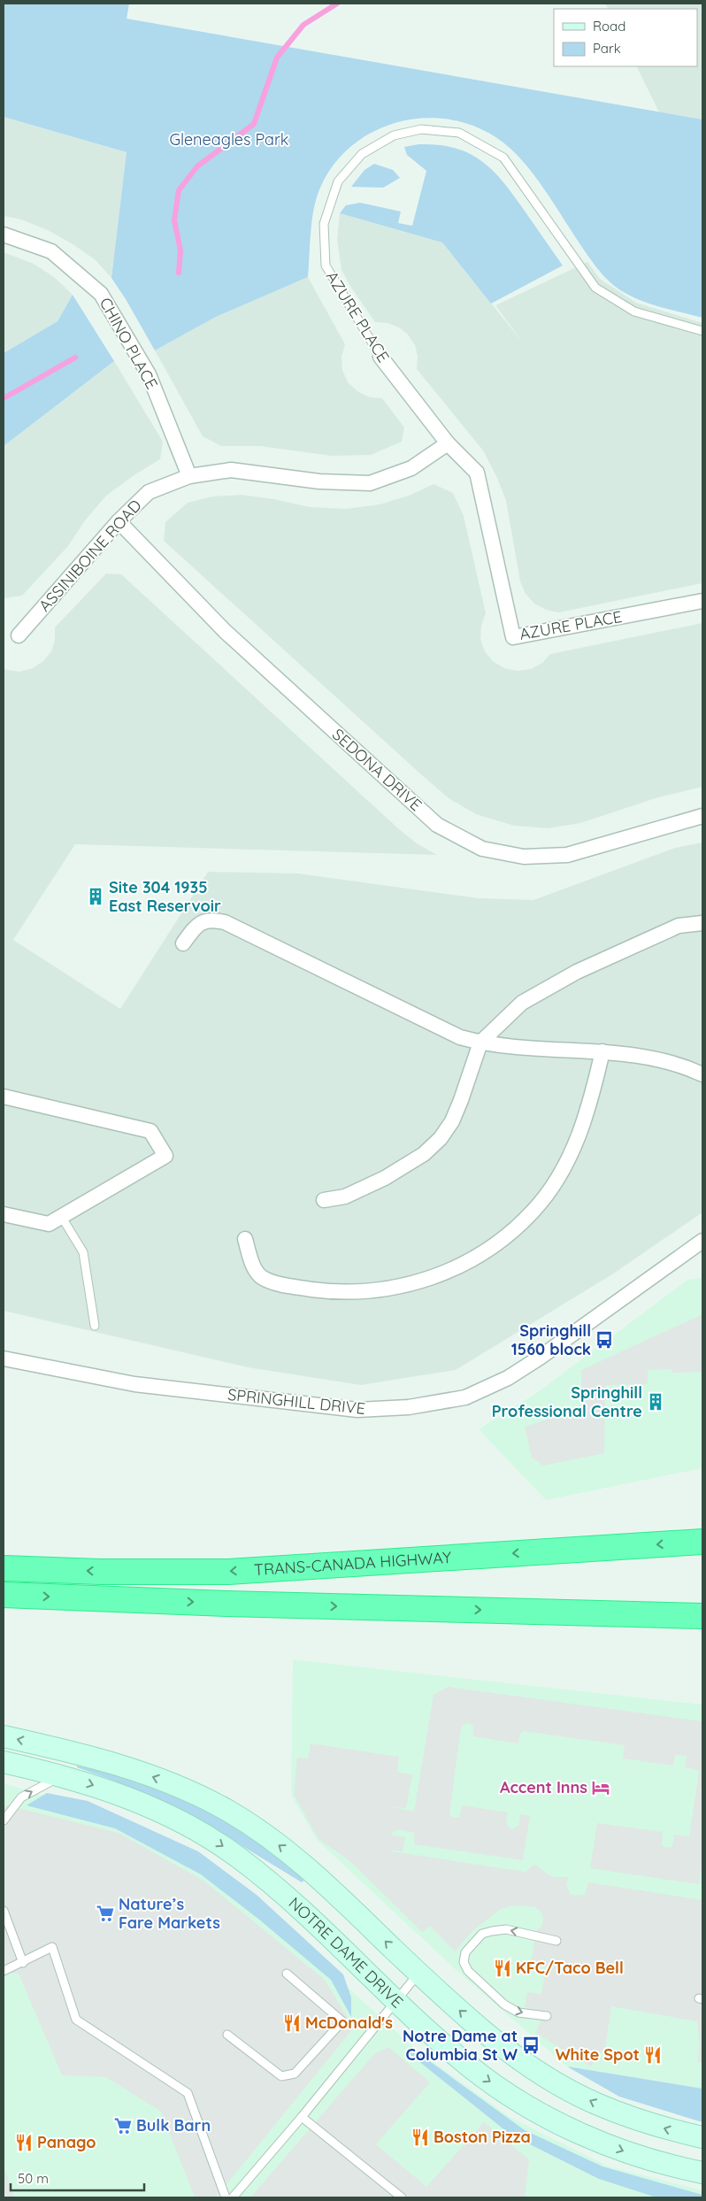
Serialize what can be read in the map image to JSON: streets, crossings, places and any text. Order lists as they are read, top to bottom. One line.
{"streets":{"highway":["TRANS-CANADA HIGHWAY"],"main road":["NOTRE DAME DRIVE"],"street":["AZURE PLACE","CHINO PLACE","ASSINIBOINE ROAD","SEDONA DRIVE","SPRINGHILL DRIVE"]},"crossings":[["AZURE PLACE","ASSINIBOINE ROAD"],["CHINO PLACE","ASSINIBOINE ROAD"],["ASSINIBOINE ROAD","SEDONA DRIVE"]],"parks":["Gleneagles Park"],"places":{"building":["Site 304 1935 East Reservoir","Springhill Professional Centre"],"bus stop":["Springhill 1560 block","Notre Dame at Columbia St W"],"hotel":["Accent Inns"],"supermarket":["Nature’s Fare Markets","Bulk Barn"],"restaurant":["KFC/Taco Bell","McDonald's","White Spot","Boston Pizza","Panago"]},"legend":["Road","Park"],"scale_bar":"50 m"}
